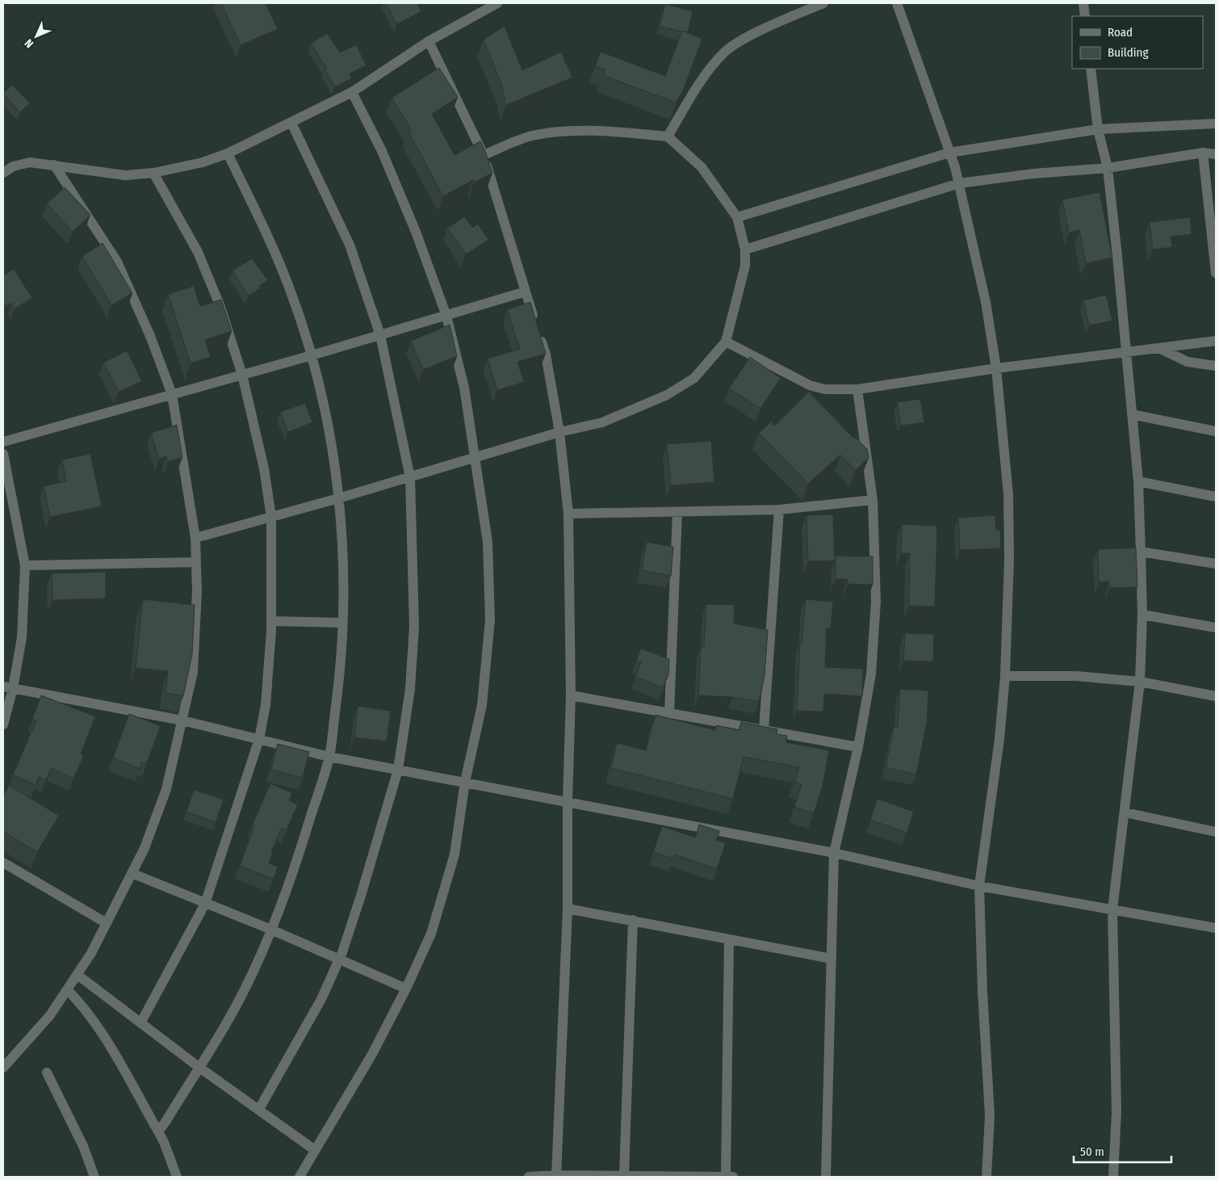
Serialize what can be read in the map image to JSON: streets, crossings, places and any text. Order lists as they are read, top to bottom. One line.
{"legend":["Road","Building"],"scale_bar":"50 m","north":"bottom left"}
